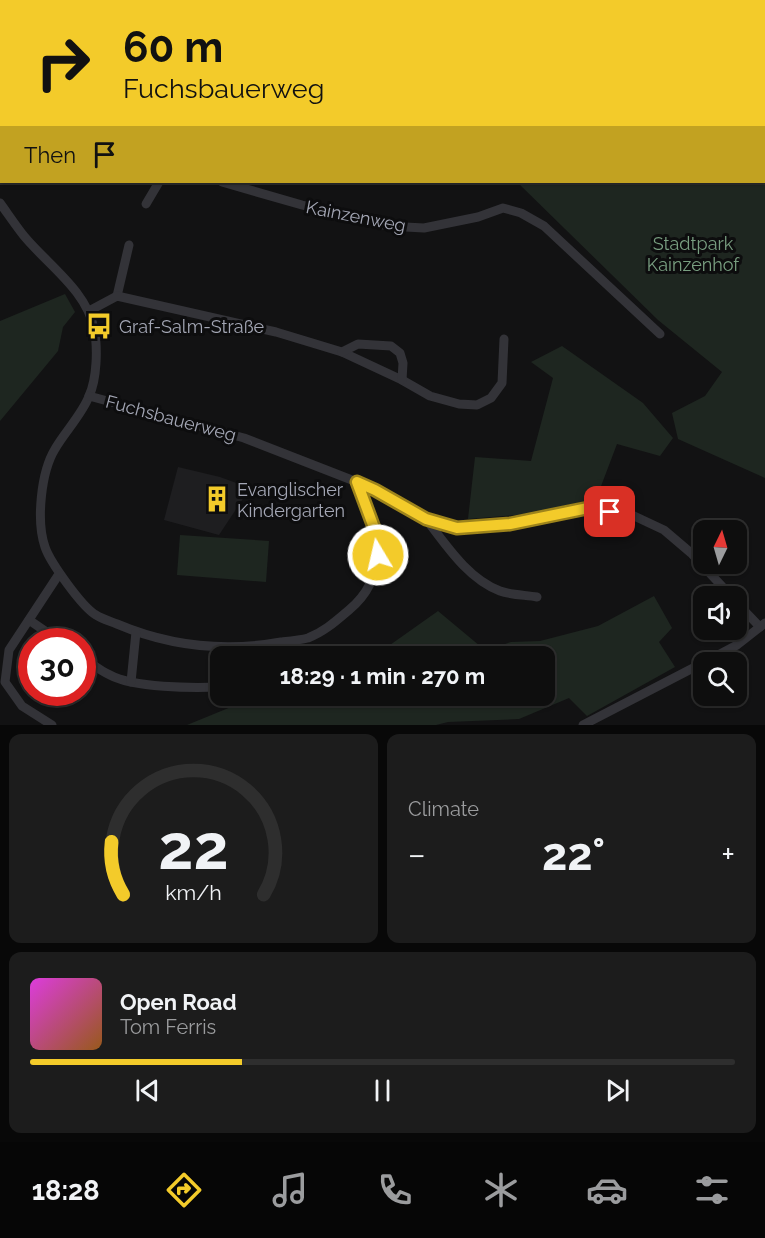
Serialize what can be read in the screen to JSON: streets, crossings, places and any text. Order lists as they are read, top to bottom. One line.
{"streets":{"street":["Kainzenweg","Fuchsbauerweg"]},"parks":["Stadtpark Kainzenhof"],"places":{"bus stop":["Graf-Salm-Straße"],"building":["Evanglischer Kindergarten"]},"north":"top","page":{"turn":["60 m","Fuchsbauerweg"],"then":"Then","limit":"30","trip":"18:29 · 1 min · 270 m","tile":"Climate","heat":["−","22°","+"],"song":["Open Road","Tom Ferris"],"tabs":"18:28","gauge":["22","km/h"]}}
